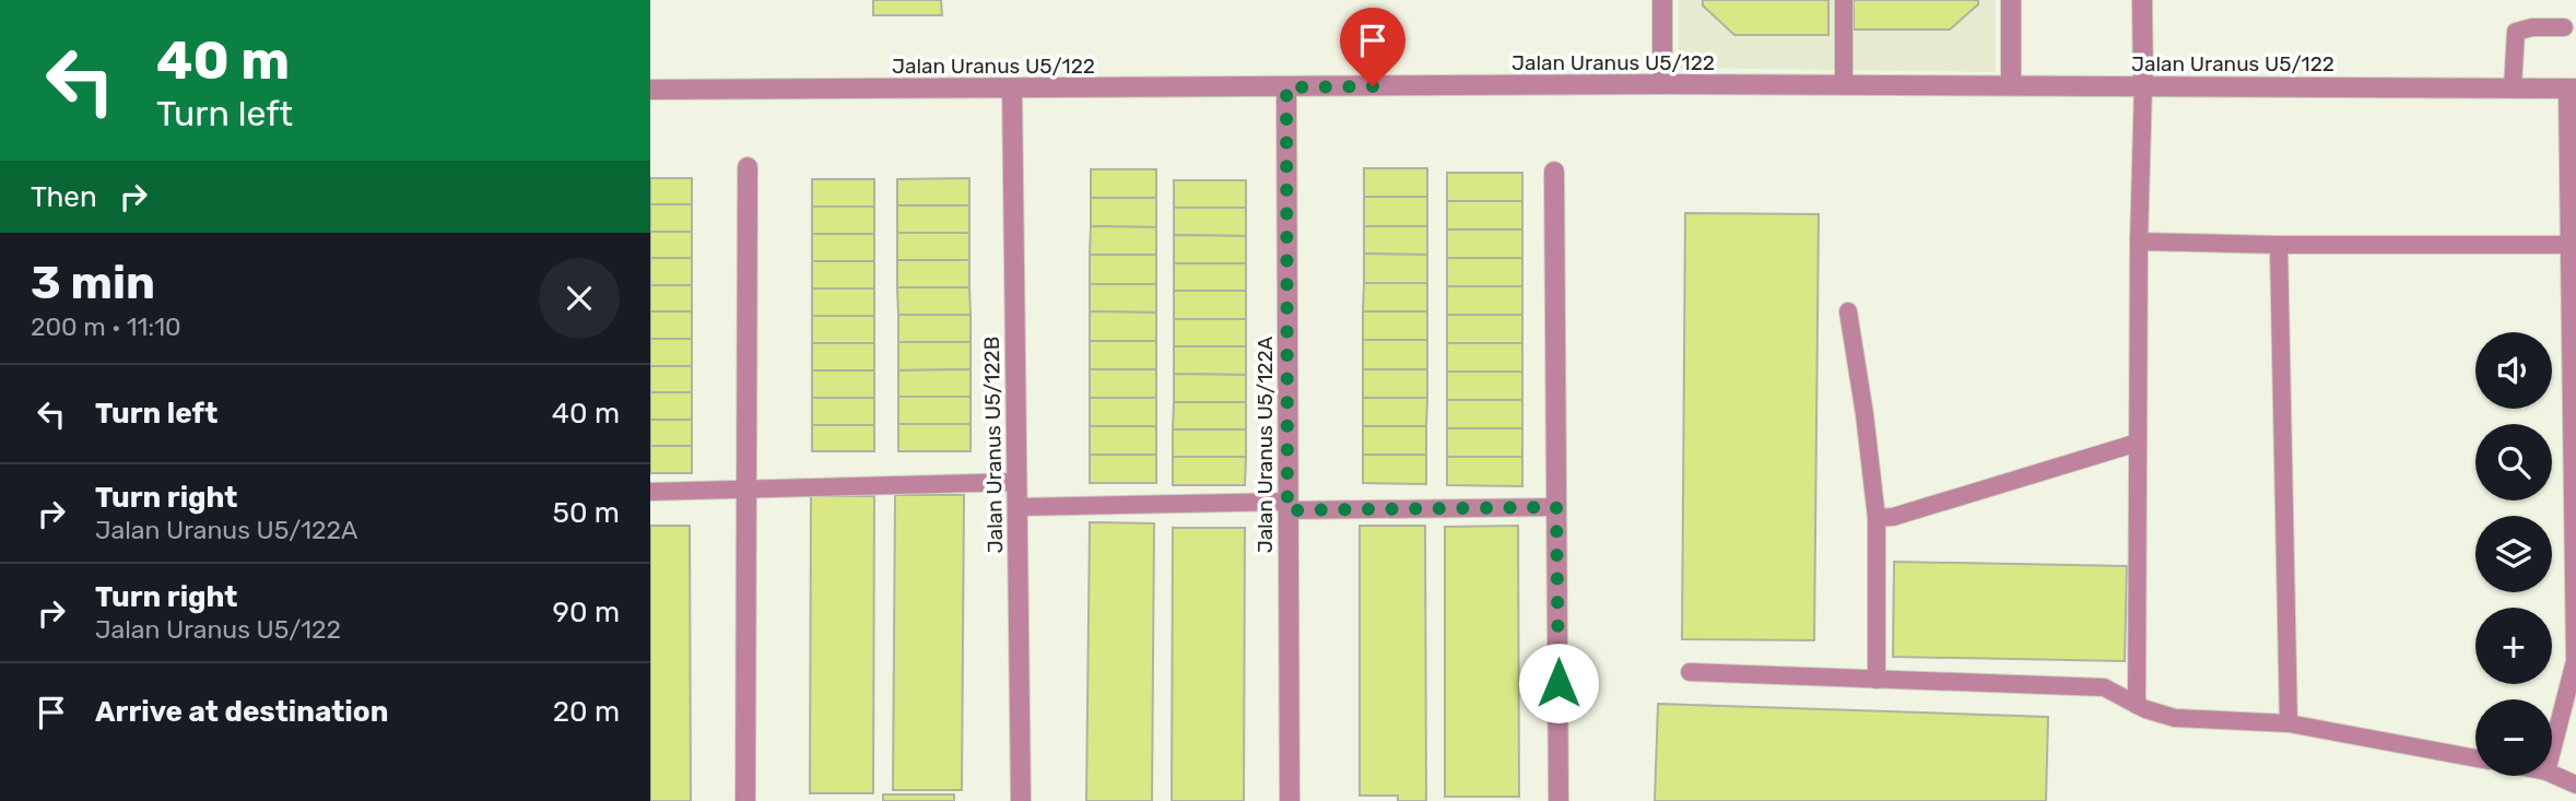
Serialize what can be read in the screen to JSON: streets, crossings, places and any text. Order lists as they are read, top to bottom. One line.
{"streets":{"street":["Jalan Uranus U5/122","Jalan Uranus U5/122B","Jalan Uranus U5/122A"]},"crossings":[["Jalan Uranus U5/122","Jalan Uranus U5/122B"],["Jalan Uranus U5/122","Jalan Uranus U5/122A"]],"page":{"turn":["40 m","Turn left"],"then":"Then","heading":["3 min","200 m · 11:10"],"map_buttons":["+","−"],"list":[{"name":"Turn left","value":"40 m"},{"name":"Turn right","note":"Jalan Uranus U5/122A","value":"50 m"},{"name":"Turn right","note":"Jalan Uranus U5/122","value":"90 m"},{"name":"Arrive at destination","value":"20 m"}]}}
